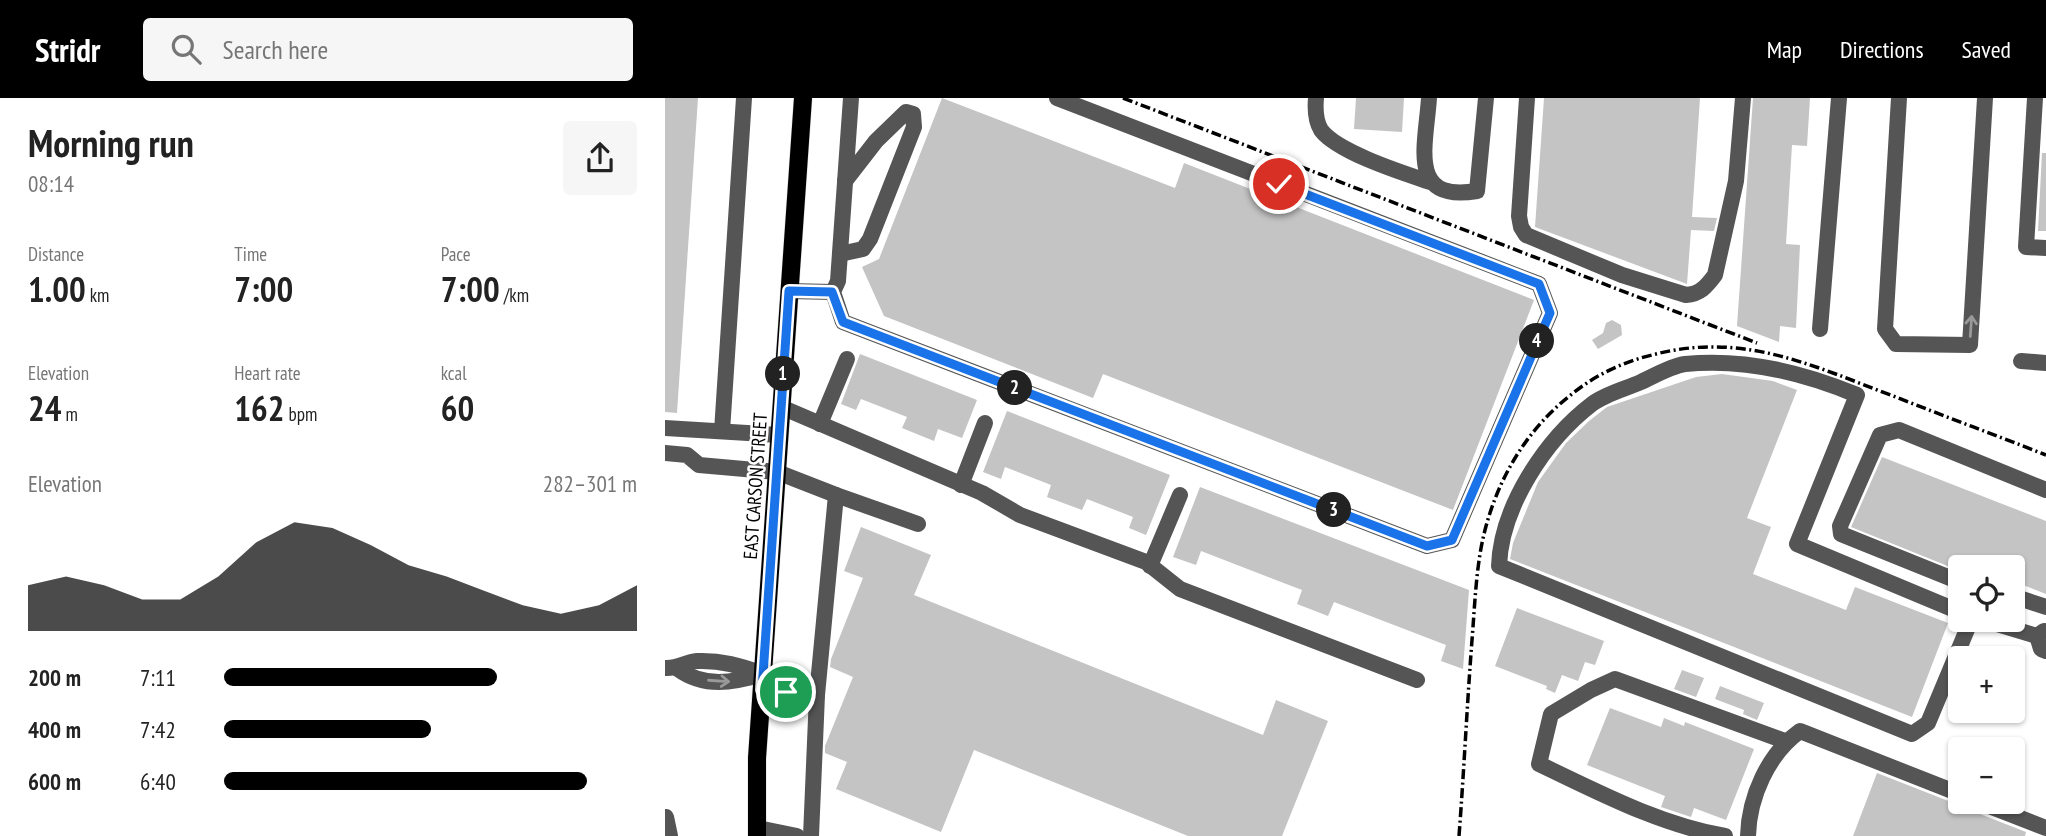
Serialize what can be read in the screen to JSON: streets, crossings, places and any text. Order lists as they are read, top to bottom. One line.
{"streets":{"main road":["EAST CARSON STREET"]},"page":{"header":"Stridr","search":"Search here","nav":["Map","Directions","Saved"],"heading":["Morning run","08:14"],"stats":[["Distance","1.00 km"],["Time","7:00"],["Pace","7:00 /km"],["Elevation","24 m"],["Heart rate","162 bpm"],["kcal","60"]],"pins":["4","1","2","3"],"chart":["Elevation","282–301 m"],"map_buttons":["+","−"],"list":[{"name":"200 m","note":"7:11"},{"name":"400 m","note":"7:42"},{"name":"600 m","note":"6:40"}]}}
